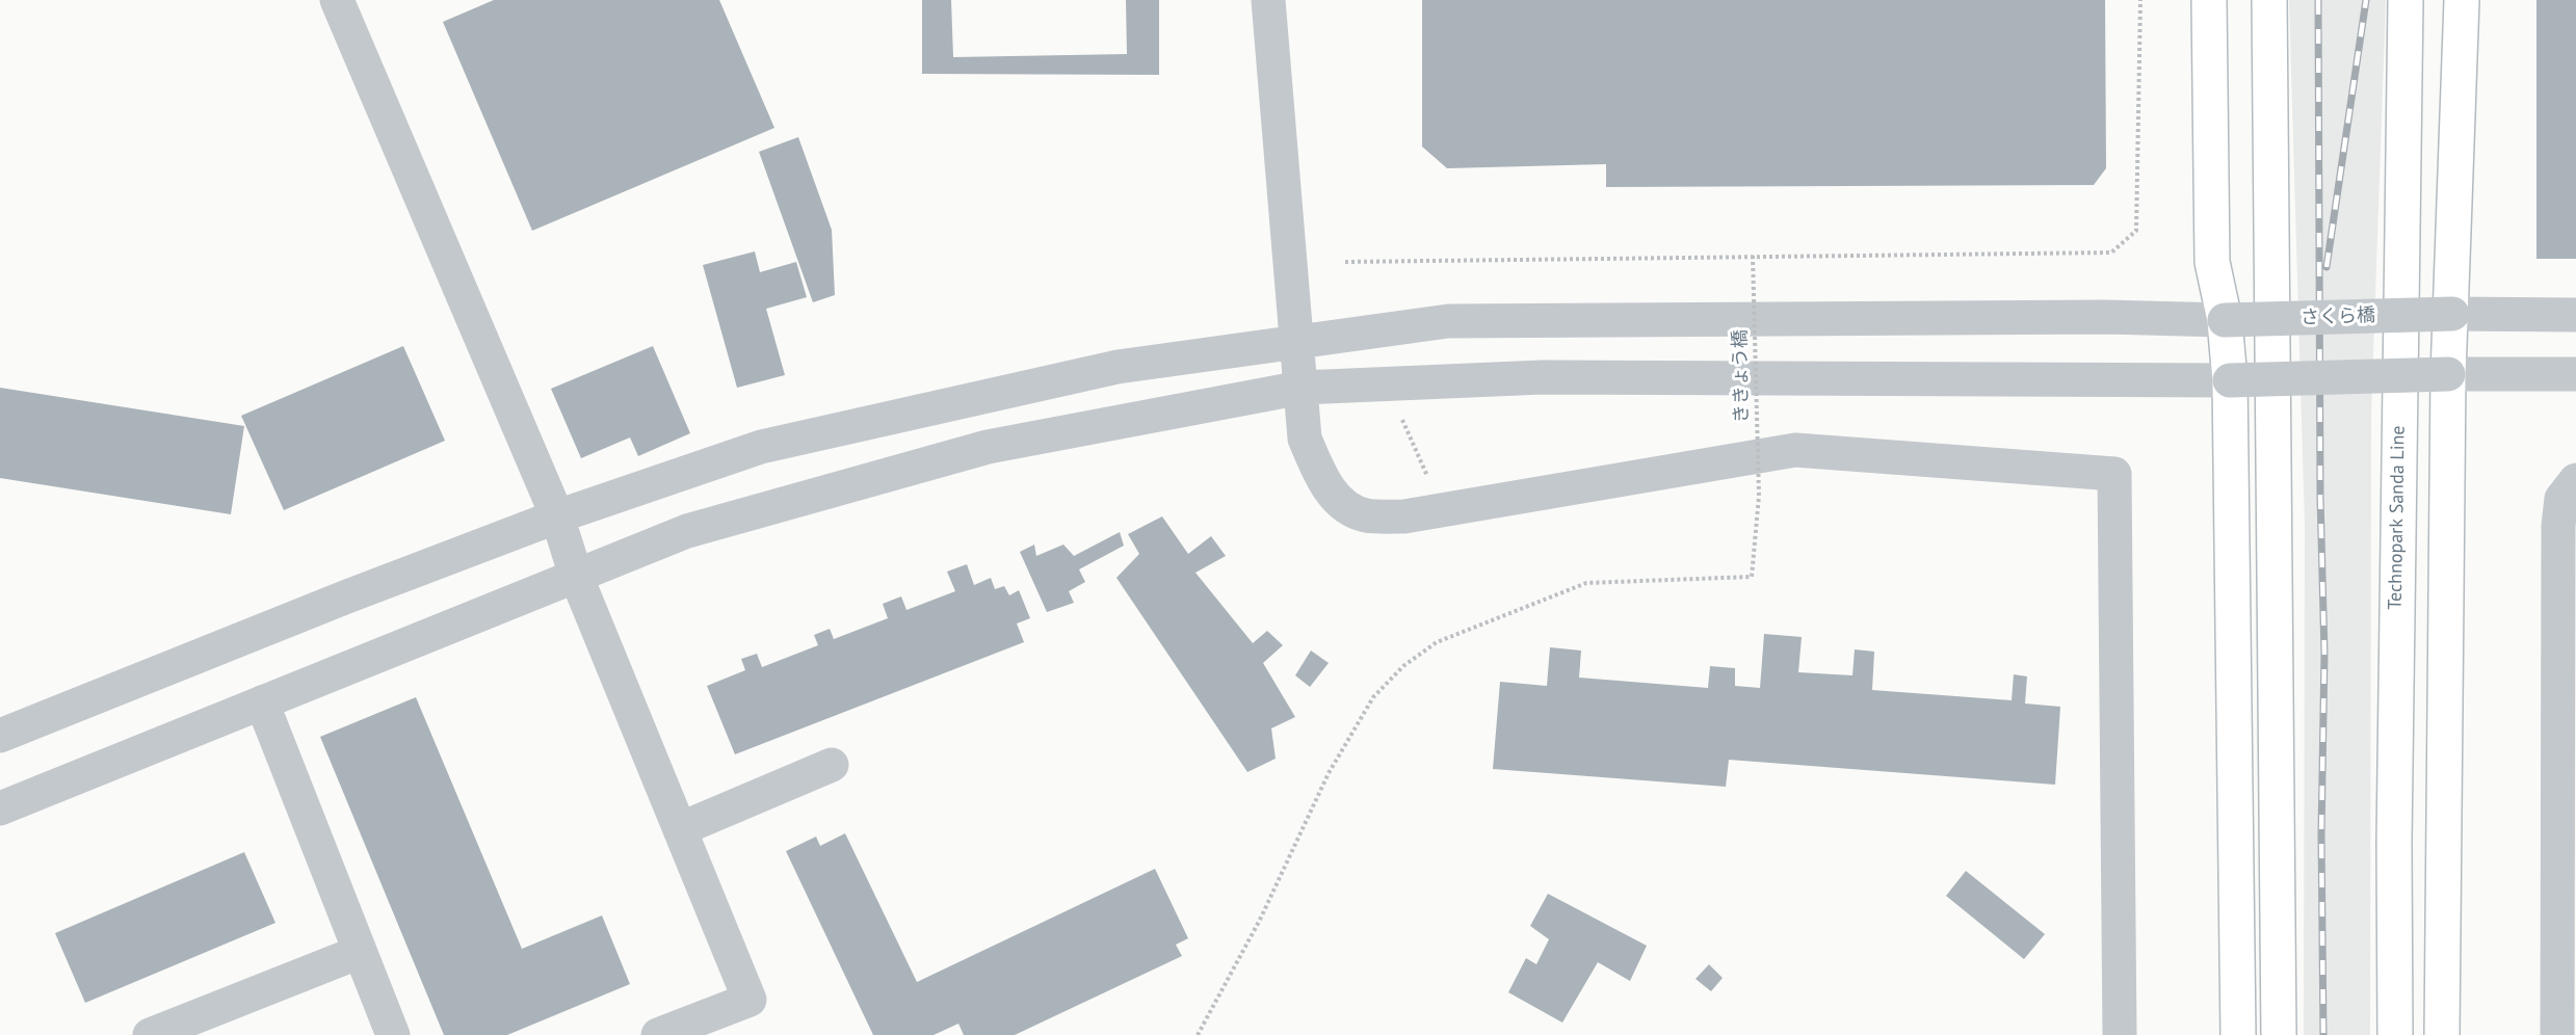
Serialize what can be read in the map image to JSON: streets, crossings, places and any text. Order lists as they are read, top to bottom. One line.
{"streets":{"main road":["Technopark Sanda Line"],"street":["さくら橋"],"path":["ききょう橋"]}}
